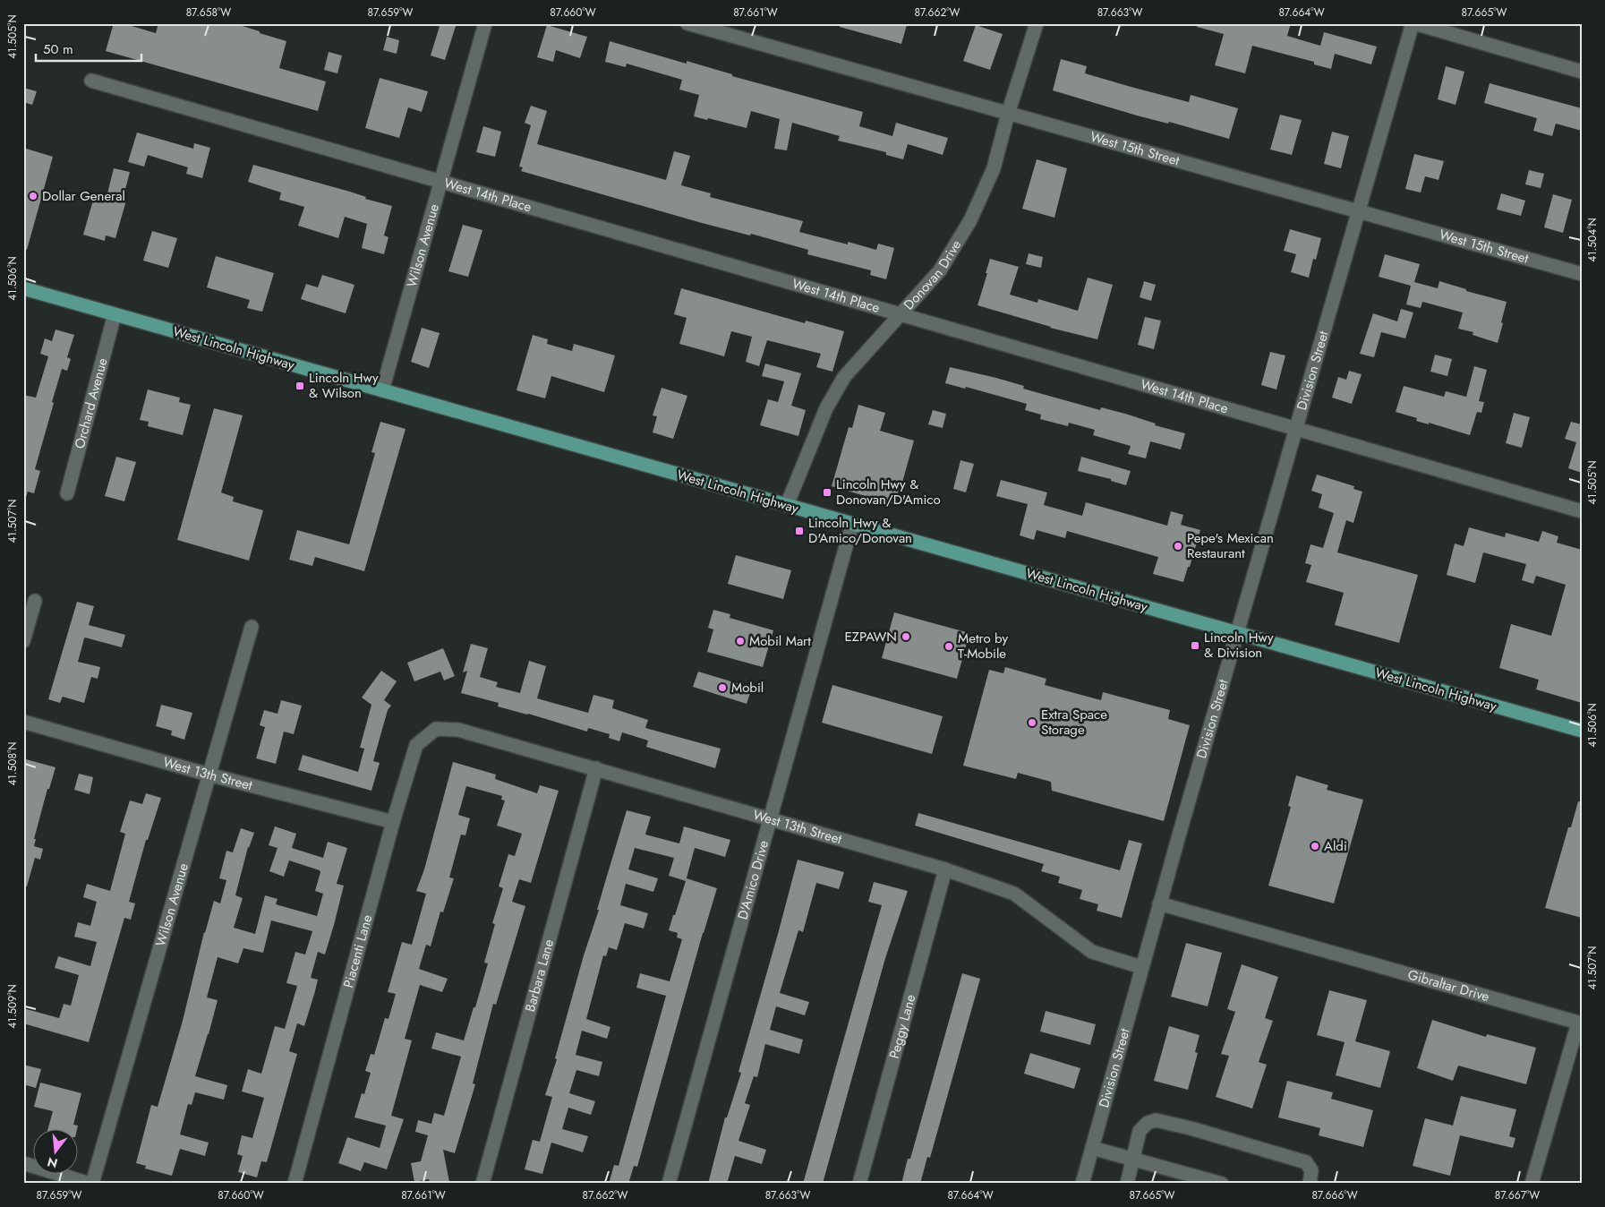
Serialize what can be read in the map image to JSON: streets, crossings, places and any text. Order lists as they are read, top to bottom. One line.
{"streets":{"main road":["West Lincoln Highway"],"street":["West 15th Street","West 14th Place","Wilson Avenue","Donovan Drive","Division Street","Orchard Avenue","West 13th Street","D'Amico Drive","Piacenti Lane","Barbara Lane","Gibraltar Drive","Peggy Lane"]},"crossings":[["West 15th Street","Donovan Drive"],["West 15th Street","Division Street"],["West 14th Place","Wilson Avenue"],["West 14th Place","Donovan Drive"],["West 14th Place","Division Street"],["Wilson Avenue","West Lincoln Highway"],["Wilson Avenue","West 13th Street"],["Donovan Drive","West Lincoln Highway"],["West Lincoln Highway","Division Street"],["West Lincoln Highway","Orchard Avenue"],["West Lincoln Highway","D'Amico Drive"],["Division Street","West 13th Street"],["Division Street","Gibraltar Drive"],["West 13th Street","D'Amico Drive"],["West 13th Street","Piacenti Lane"],["West 13th Street","Barbara Lane"],["West 13th Street","Peggy Lane"]],"places":{"other":["Dollar General","Pepe's Mexican Restaurant","EZPAWN","Mobil Mart","Metro by T-Mobile","Mobil","Extra Space Storage","Aldi"],"transit":["Lincoln Hwy & Wilson","Lincoln Hwy & Donovan/D'Amico","Lincoln Hwy & D'Amico/Donovan","Lincoln Hwy & Division"]},"scale_bar":"50 m","north":"bottom","coordinates":["87.658°W","87.659°W","87.660°W","87.661°W","87.662°W","87.663°W","87.664°W","87.665°W","41.505°N","41.504°N","41.506°N","41.507°N","41.508°N","41.509°N","87.666°W","87.667°W"]}
